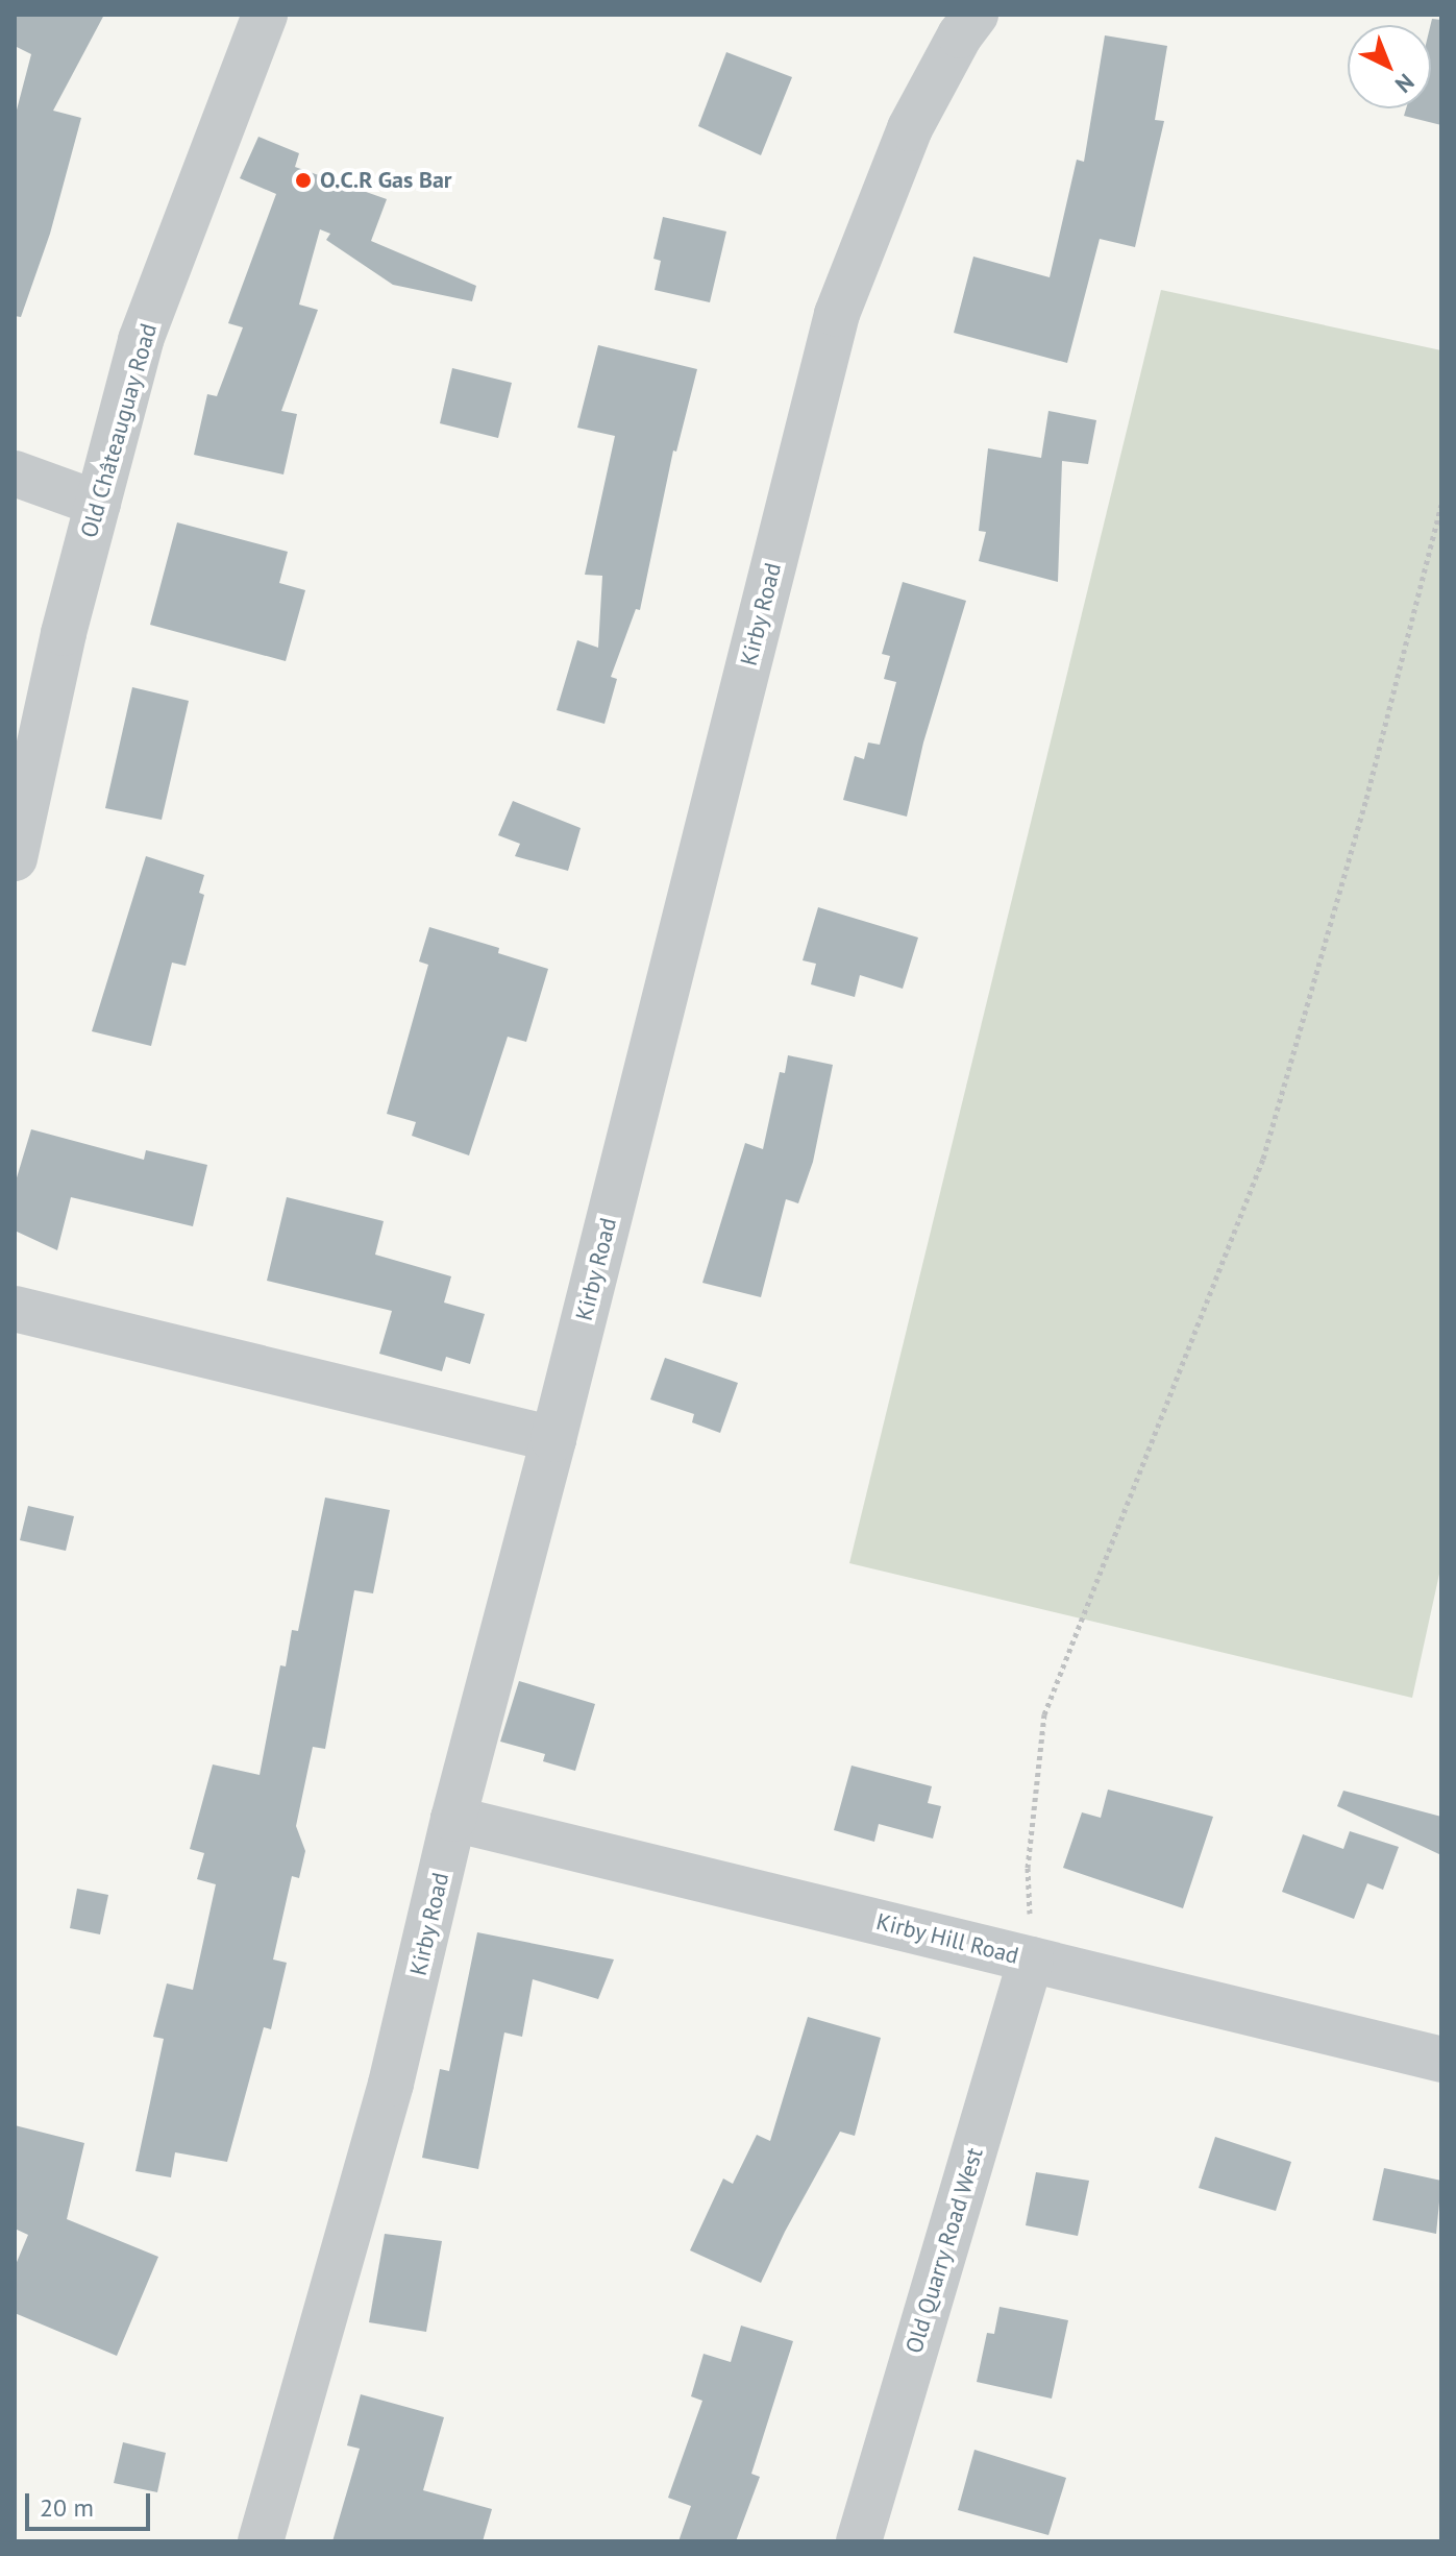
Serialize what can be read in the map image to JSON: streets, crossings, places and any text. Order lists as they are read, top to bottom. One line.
{"streets":{"street":["Old Châteauguay Road","Kirby Road","Kirby Hill Road","Old Quarry Road West"]},"crossings":[["Kirby Road","Kirby Hill Road"],["Kirby Hill Road","Old Quarry Road West"]],"places":["O.C.R Gas Bar"],"scale_bar":"20 m","north":"bottom right"}
